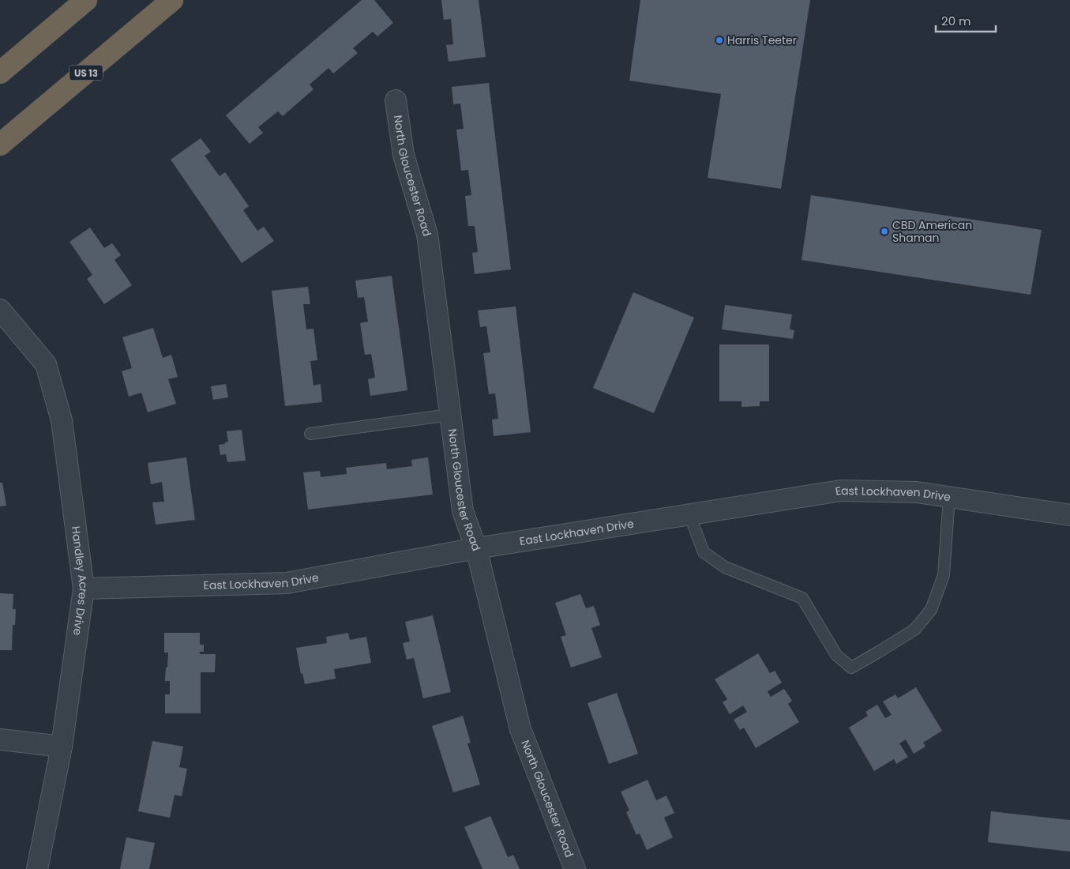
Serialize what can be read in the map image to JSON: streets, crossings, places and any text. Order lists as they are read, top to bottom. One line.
{"streets":{"highway":["US 13"],"street":["North Gloucester Road","East Lockhaven Drive","Handley Acres Drive"]},"crossings":[["North Gloucester Road","East Lockhaven Drive"],["East Lockhaven Drive","Handley Acres Drive"]],"places":["Harris Teeter","CBD American Shaman"],"scale_bar":"20 m"}
